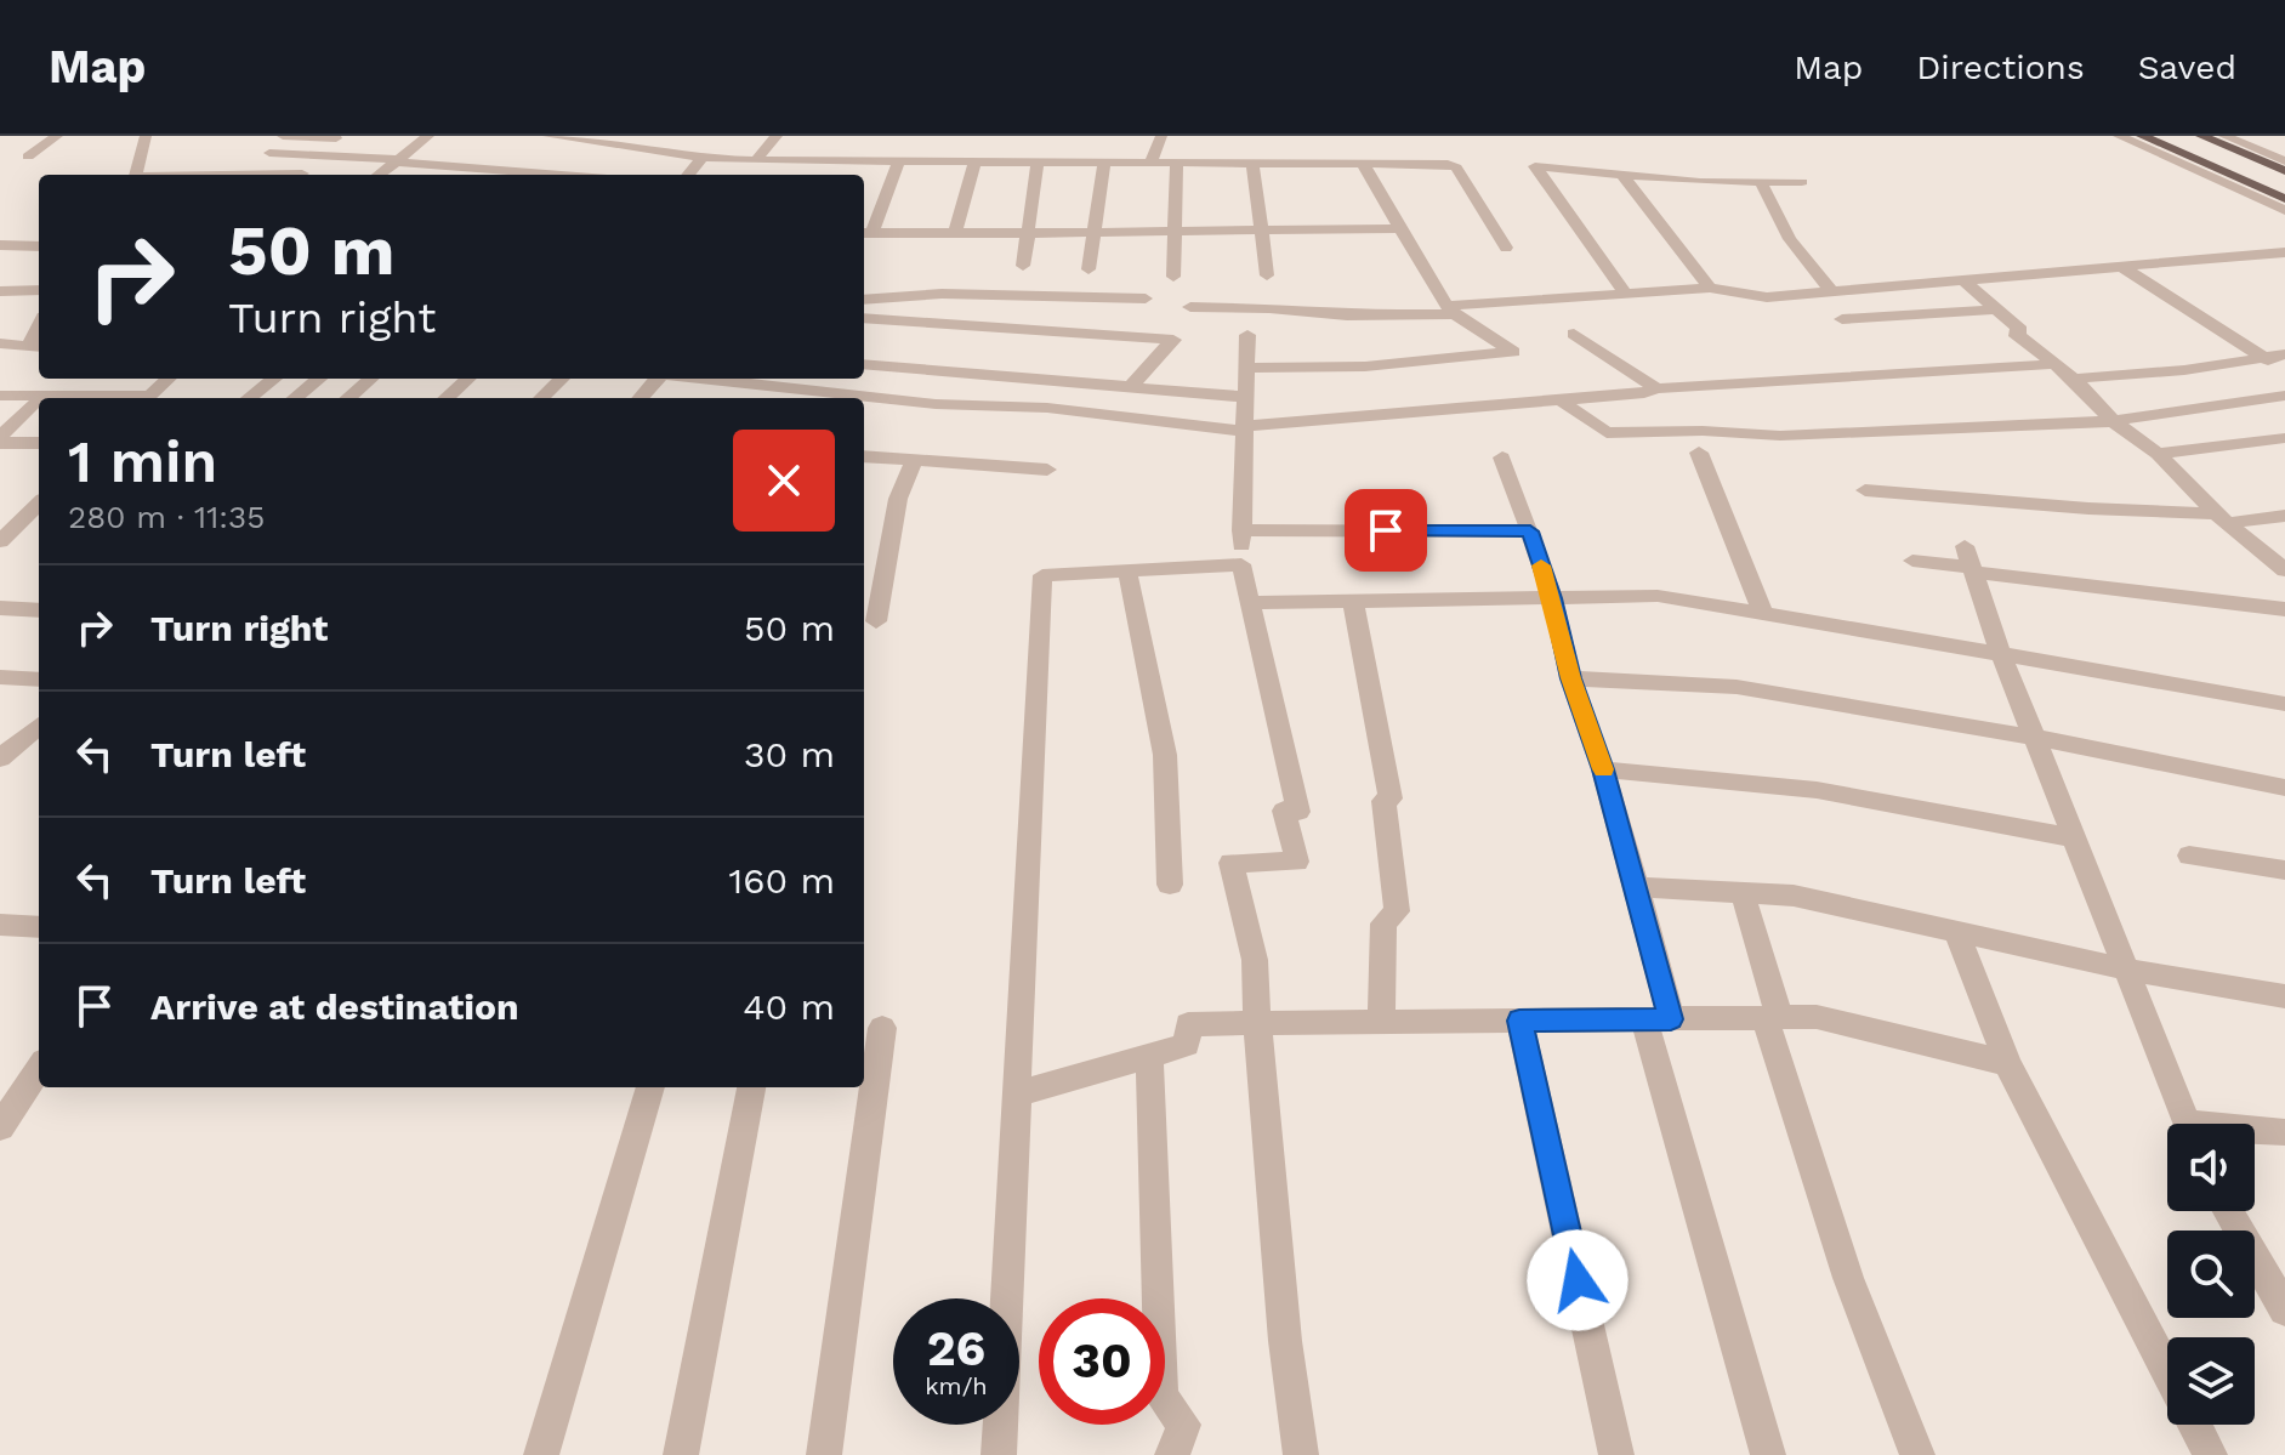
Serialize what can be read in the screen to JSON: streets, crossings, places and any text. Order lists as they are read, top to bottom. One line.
{"page":{"header":"Map","nav":["Map","Directions","Saved"],"turn":["50 m","Turn right"],"heading":["1 min","280 m · 11:35"],"list":[{"name":"Turn right","value":"50 m"},{"name":"Turn left","value":"30 m"},{"name":"Turn left","value":"160 m"},{"name":"Arrive at destination","value":"40 m"}],"speed":"26 km/h","limit":"30"}}
